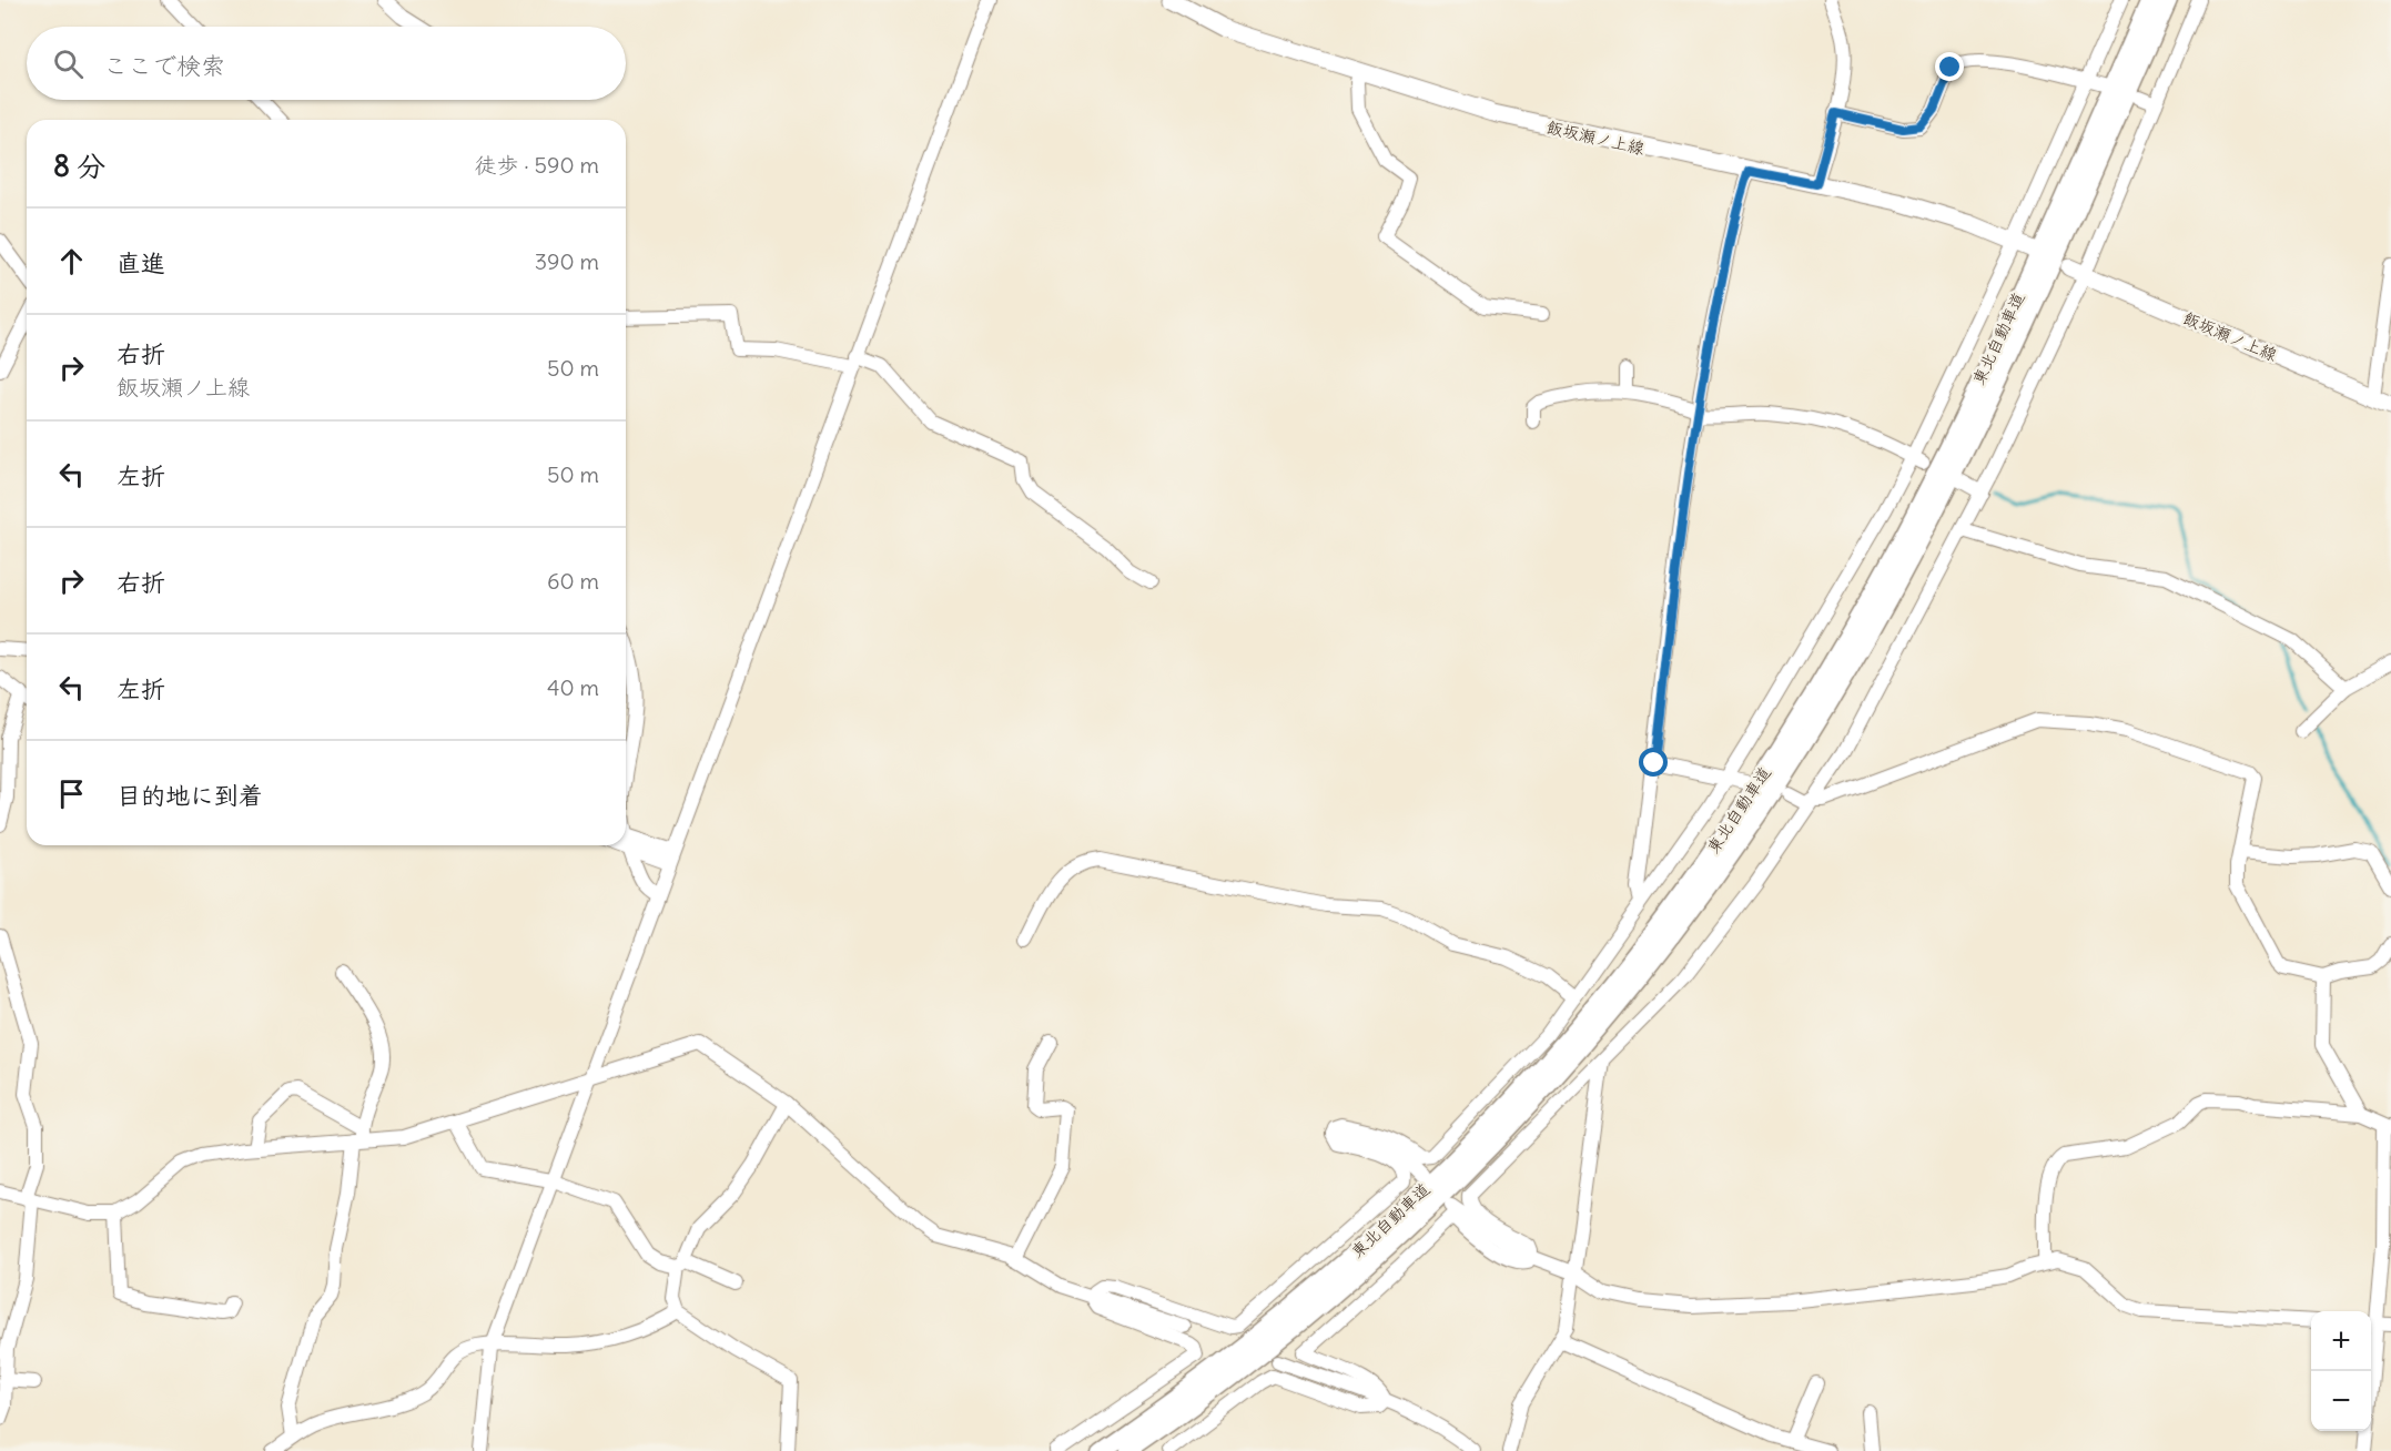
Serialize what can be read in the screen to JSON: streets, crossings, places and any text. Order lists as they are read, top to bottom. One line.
{"streets":{"highway":["東北自動車道"],"main road":["飯坂瀬ノ上線"]},"page":{"search":"ここで検索","heading":["8 分","徒歩 · 590 m"],"list":[["直進","390 m"],["右折","飯坂瀬ノ上線","50 m"],["左折","50 m"],["右折","60 m"],["左折","40 m"],"目的地に到着"],"map_buttons":["+","−"]}}
